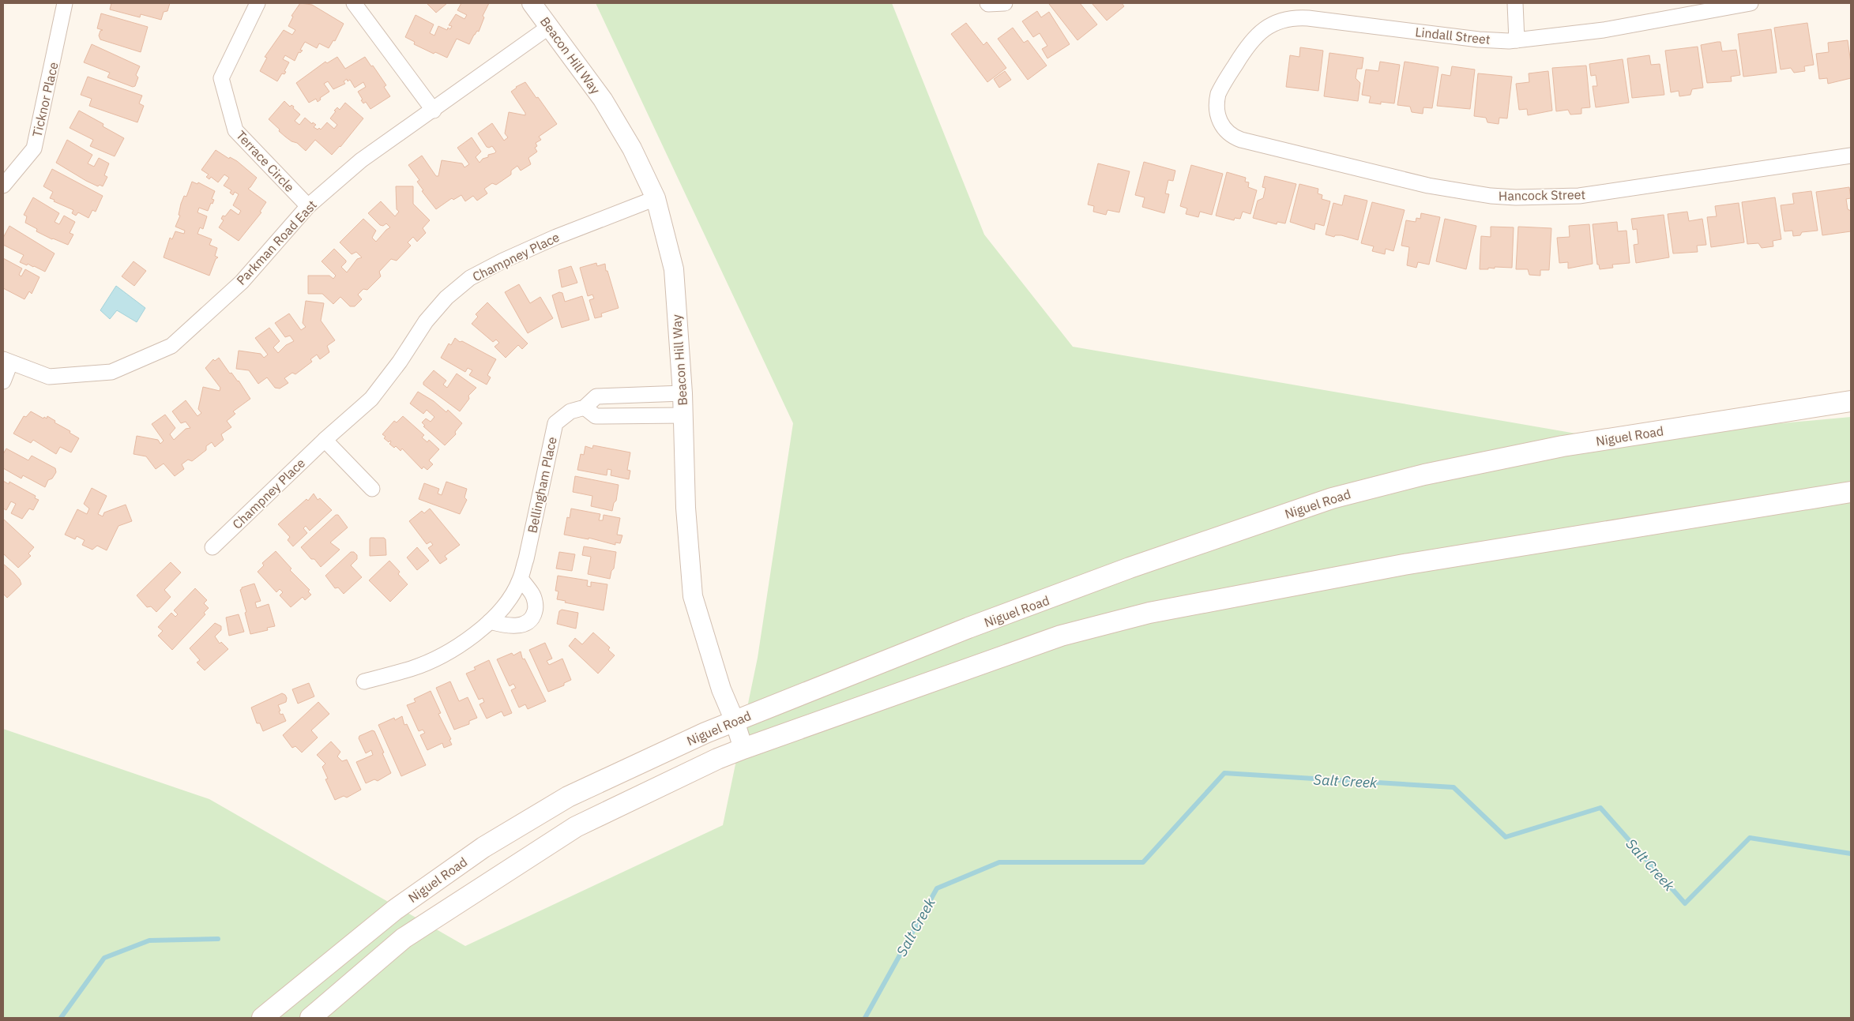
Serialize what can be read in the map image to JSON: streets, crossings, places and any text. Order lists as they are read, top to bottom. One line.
{"streets":{"main road":["Niguel Road"],"street":["Lindall Street","Beacon Hill Way","Ticknor Place","Terrace Circle","Hancock Street","Parkman Road East","Champney Place","Bellingham Place"]},"crossings":[["Lindall Street","Hancock Street"],["Beacon Hill Way","Parkman Road East"],["Beacon Hill Way","Champney Place"],["Beacon Hill Way","Niguel Road"],["Beacon Hill Way","Bellingham Place"],["Terrace Circle","Parkman Road East"]],"water":["Salt Creek"]}
